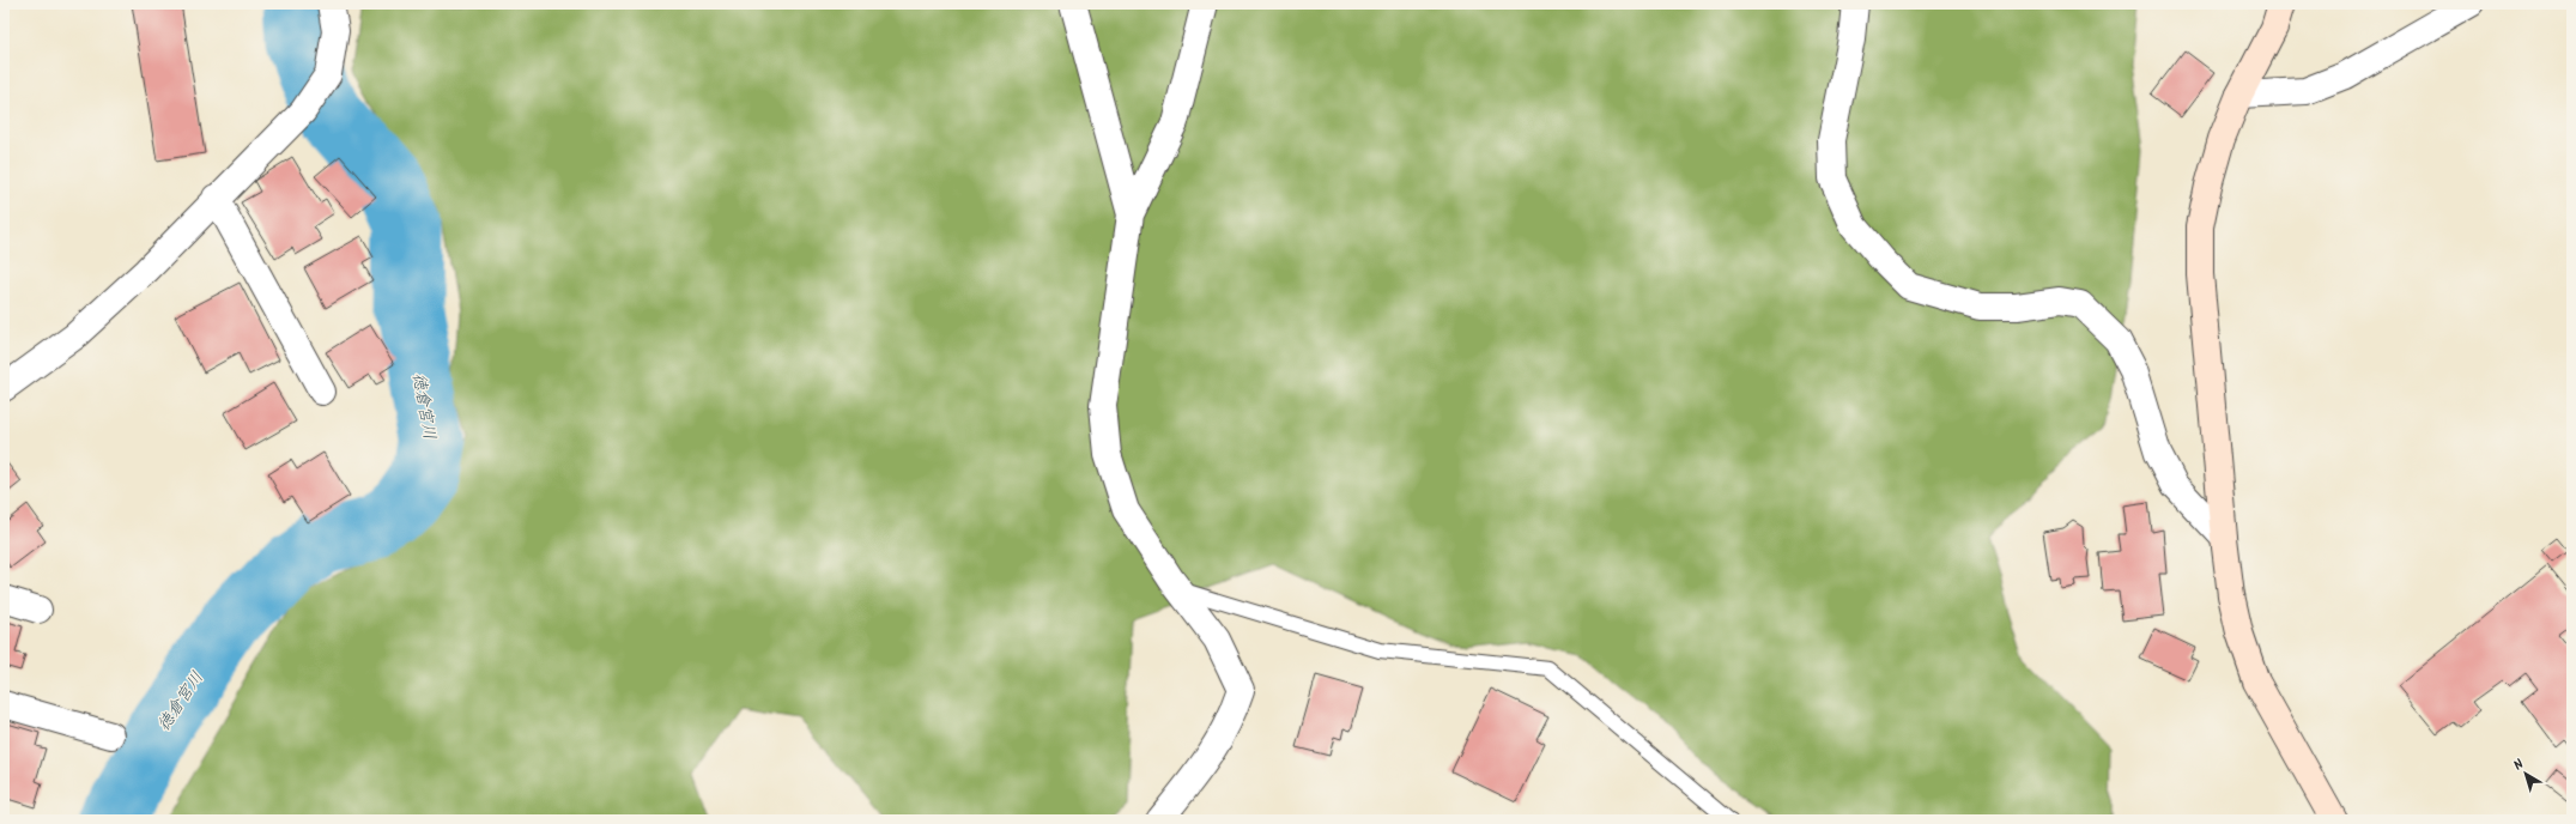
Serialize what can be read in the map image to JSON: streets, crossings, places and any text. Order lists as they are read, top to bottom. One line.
{"water":["徳倉宮川"],"north":"top left"}
